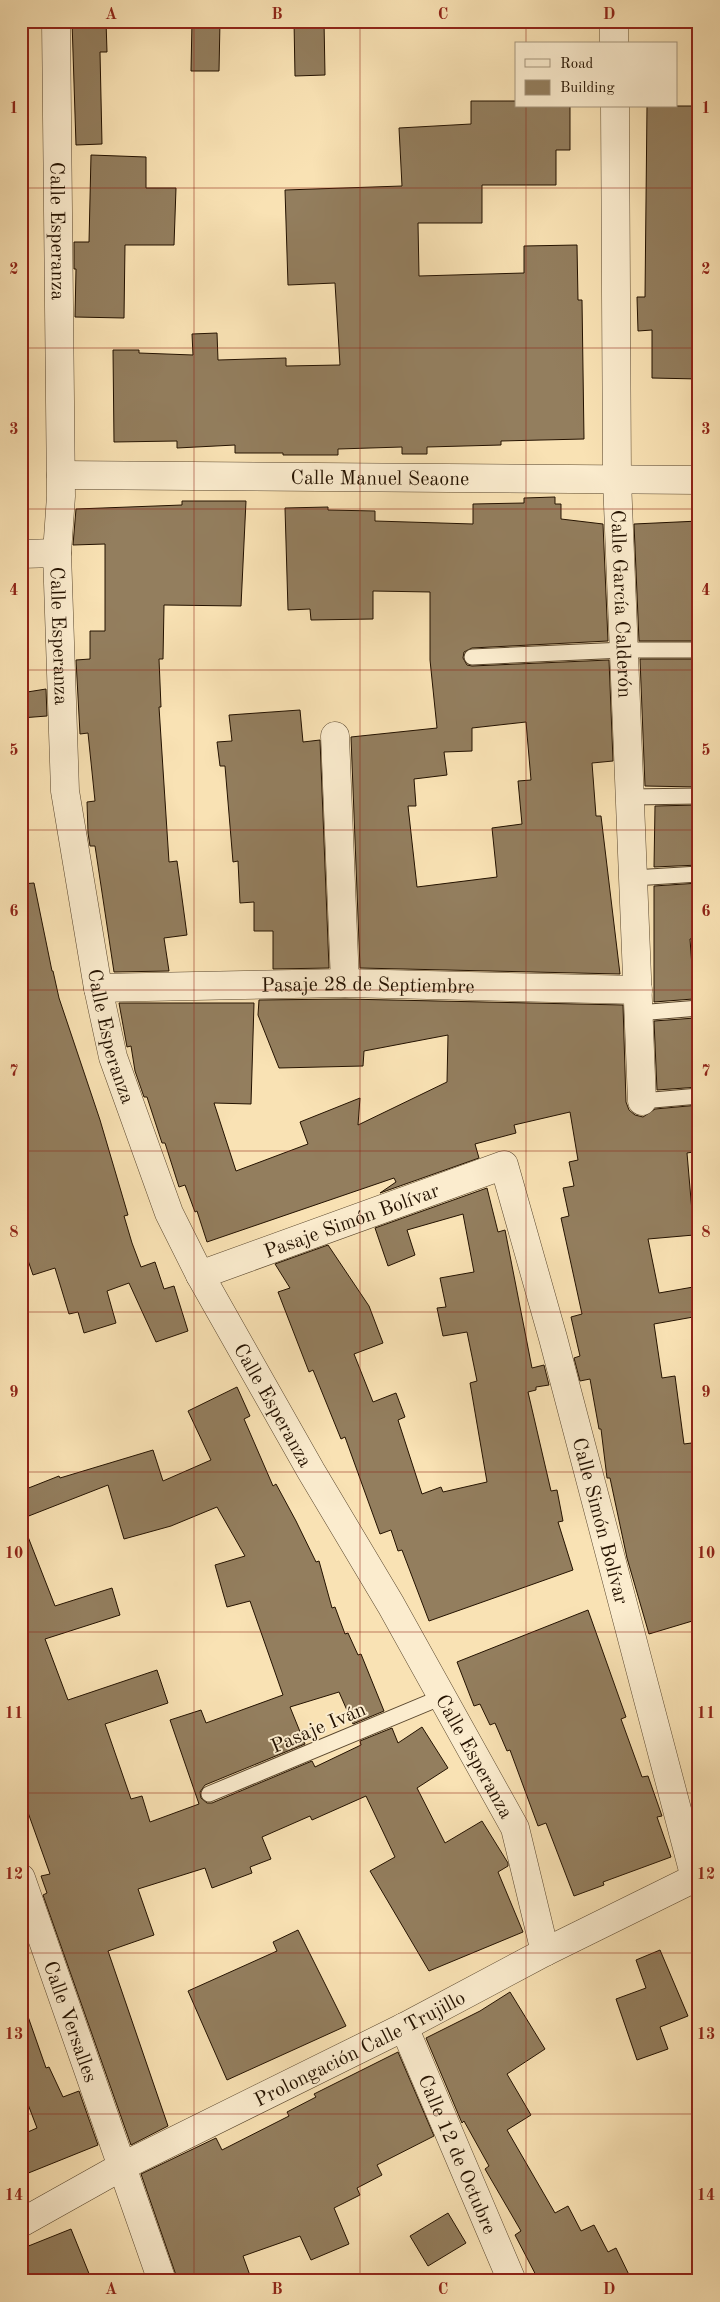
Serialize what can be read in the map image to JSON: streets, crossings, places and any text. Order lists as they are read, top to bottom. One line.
{"streets":{"street":["Calle Esperanza","Calle Manuel Seaone","Calle García Calderón","Pasaje 28 de Septiembre","Pasaje Simón Bolívar","Calle Simón Bolívar","Calle Versalles","Prolongación Calle Trujillo","Calle 12 de Octubre"],"lane":["Pasaje Iván"]},"crossings":[["Calle Esperanza","Calle Manuel Seaone"],["Calle Esperanza","Pasaje 28 de Septiembre"],["Calle Esperanza","Pasaje Simón Bolívar"],["Calle Esperanza","Pasaje Iván"],["Calle Esperanza","Prolongación Calle Trujillo"],["Calle Manuel Seaone","Calle García Calderón"],["Calle García Calderón","Pasaje 28 de Septiembre"],["Pasaje Simón Bolívar","Calle Simón Bolívar"],["Calle Simón Bolívar","Prolongación Calle Trujillo"],["Calle Versalles","Prolongación Calle Trujillo"],["Prolongación Calle Trujillo","Calle 12 de Octubre"]],"legend":["Road","Building"],"grid":{"columns":["A","B","C","D"],"rows":["1","2","3","4","5","6","7","8","9","10","11","12","13","14"]}}
